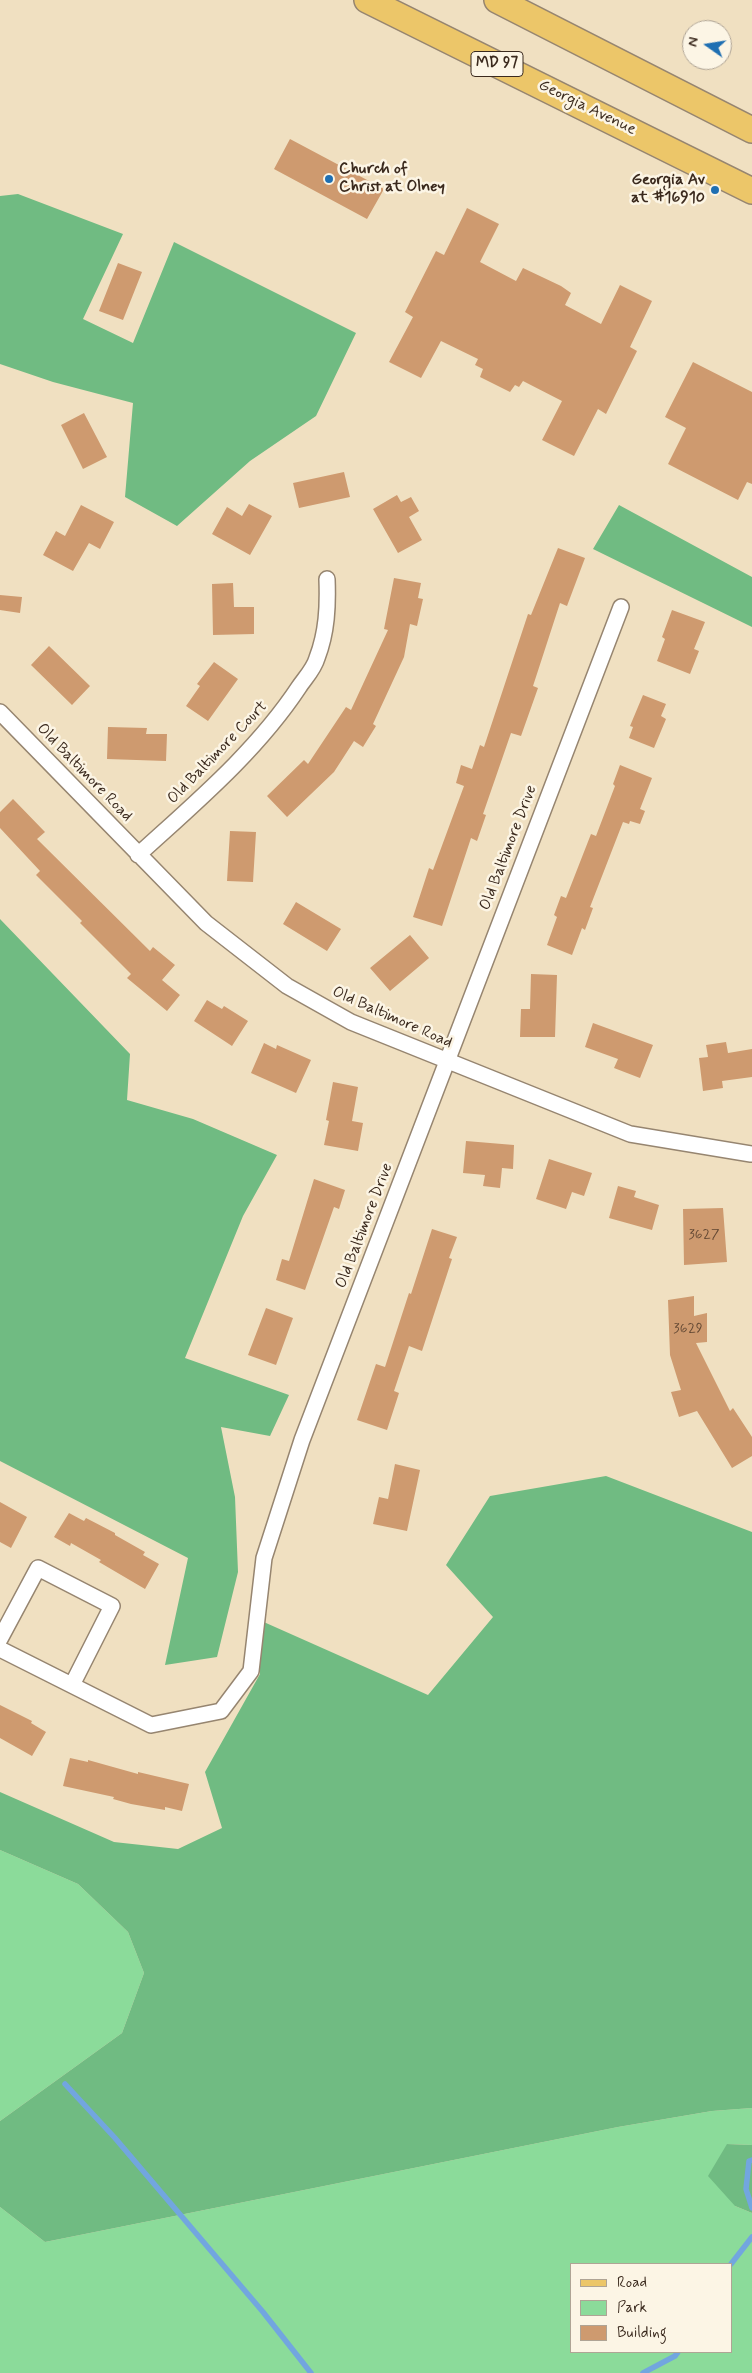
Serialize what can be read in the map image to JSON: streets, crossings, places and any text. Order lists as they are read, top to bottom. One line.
{"streets":{"main road":["MD 97","Georgia Avenue"],"street":["Old Baltimore Court","Old Baltimore Road","Old Baltimore Drive"]},"crossings":[["Old Baltimore Court","Old Baltimore Road"],["Old Baltimore Road","Old Baltimore Drive"]],"places":["Church of Christ at Olney","Georgia Av at #16910"],"house_numbers":["3627","3629"],"legend":["Road","Park","Building"],"north":"left"}
